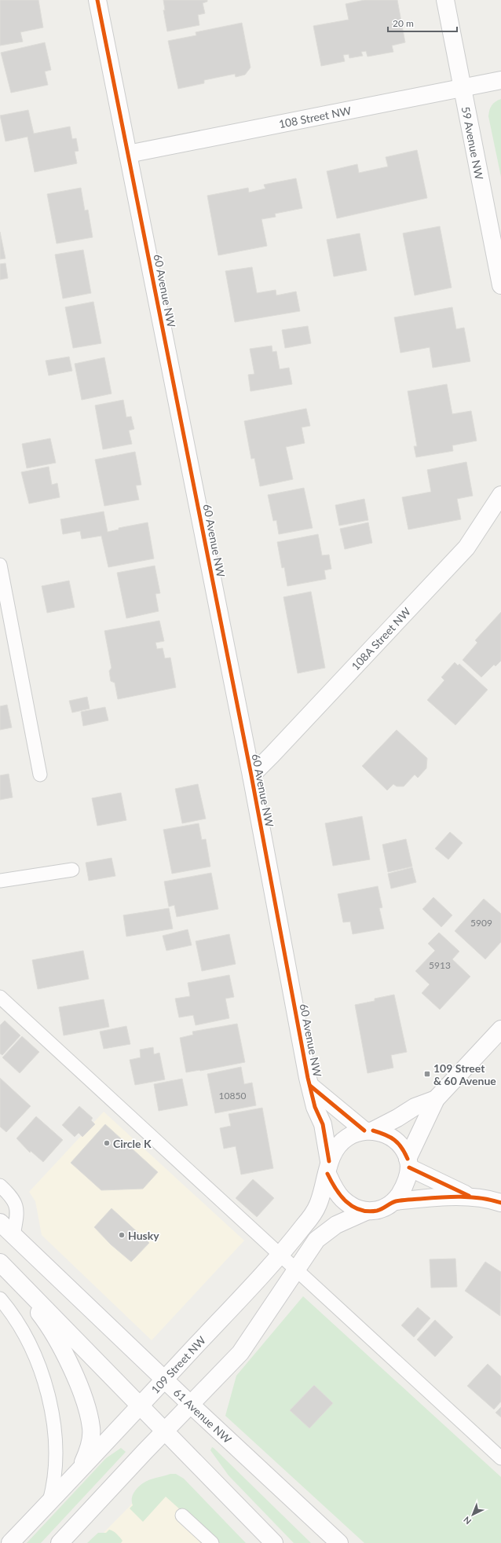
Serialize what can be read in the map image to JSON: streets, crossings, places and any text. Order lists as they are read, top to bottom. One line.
{"streets":{"street":["108 Street NW","59 Avenue NW","60 Avenue NW","108A Street NW","109 Street NW","61 Avenue NW"]},"crossings":[["108 Street NW","59 Avenue NW"],["108 Street NW","60 Avenue NW"],["60 Avenue NW","108A Street NW"],["60 Avenue NW","109 Street NW"],["109 Street NW","61 Avenue NW"]],"places":{"transit":["109 Street & 60 Avenue"],"other":["Circle K","Husky"]},"house_numbers":["5909","5913","10850"],"scale_bar":"20 m","north":"bottom left"}
